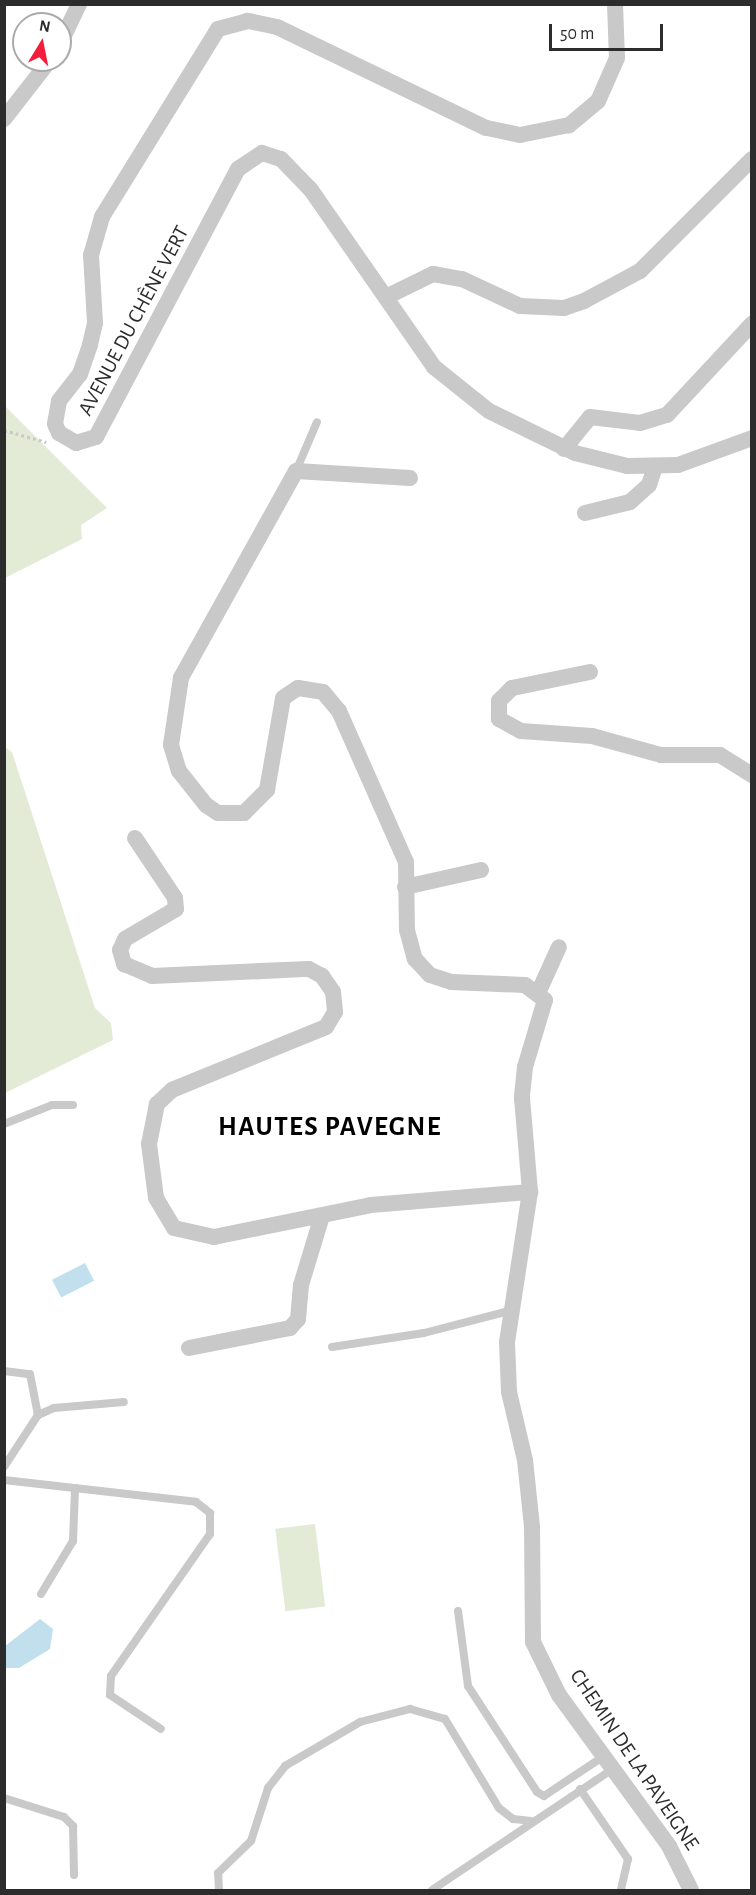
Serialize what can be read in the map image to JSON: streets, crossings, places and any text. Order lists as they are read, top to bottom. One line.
{"streets":{"street":["AVENUE DU CHÊNE VERT","CHEMIN DE LA PAVEIGNE"]},"districts":["HAUTES PAVEGNE"],"scale_bar":"50 m","north":"top"}
